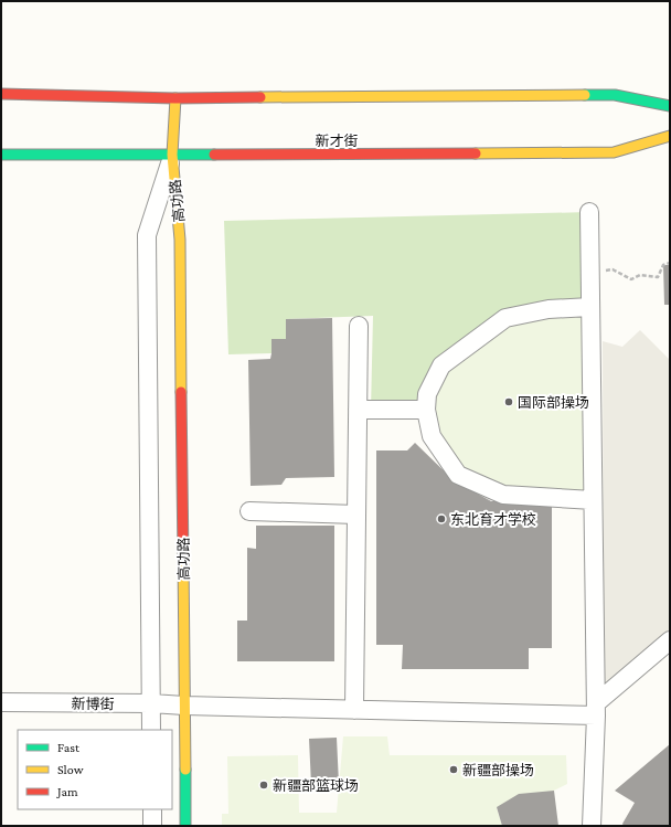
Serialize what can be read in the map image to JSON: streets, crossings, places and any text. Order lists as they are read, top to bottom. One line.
{"streets":{"street":["新才街","高功路","新博街"]},"crossings":[["新才街","高功路"],["高功路","新博街"]],"places":["国际部操场","东北育才学校","新疆部操场","新疆部篮球场"],"legend":["Fast","Slow","Jam"]}
